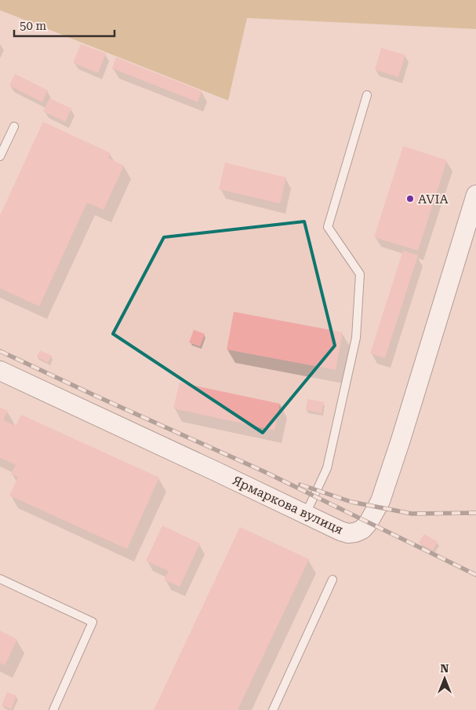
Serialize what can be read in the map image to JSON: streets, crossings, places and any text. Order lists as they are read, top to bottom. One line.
{"streets":{"street":["Ярмаркова вулиця"]},"places":["AVIA"],"scale_bar":"50 m","north":"top"}
